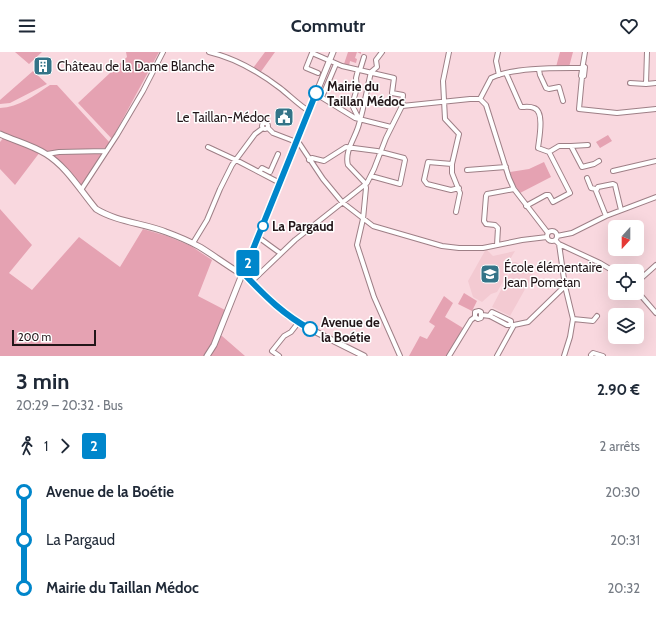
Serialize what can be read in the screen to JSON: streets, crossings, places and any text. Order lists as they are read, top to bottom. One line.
{"places":{"building":["Château de la Dame Blanche"],"other":["Mairie du Taillan Médoc","La Pargaud","Avenue de la Boétie"],"public building":["Le Taillan-Médoc"],"school or university":["École élémentaire Jean Pometan"]},"lines":["bus line 2"],"scale_bar":"200 m","north":"bottom","page":{"header":"Commutr","on_map":"2","scale":"200 m","heading":["3 min","20:29 – 20:32 · Bus","2.90 €"],"legs":["1","2","2 arrêts"],"list":[{"name":"Avenue de la Boétie","value":"20:30"},{"name":"La Pargaud","value":"20:31"},{"name":"Mairie du Taillan Médoc","value":"20:32"}]}}
